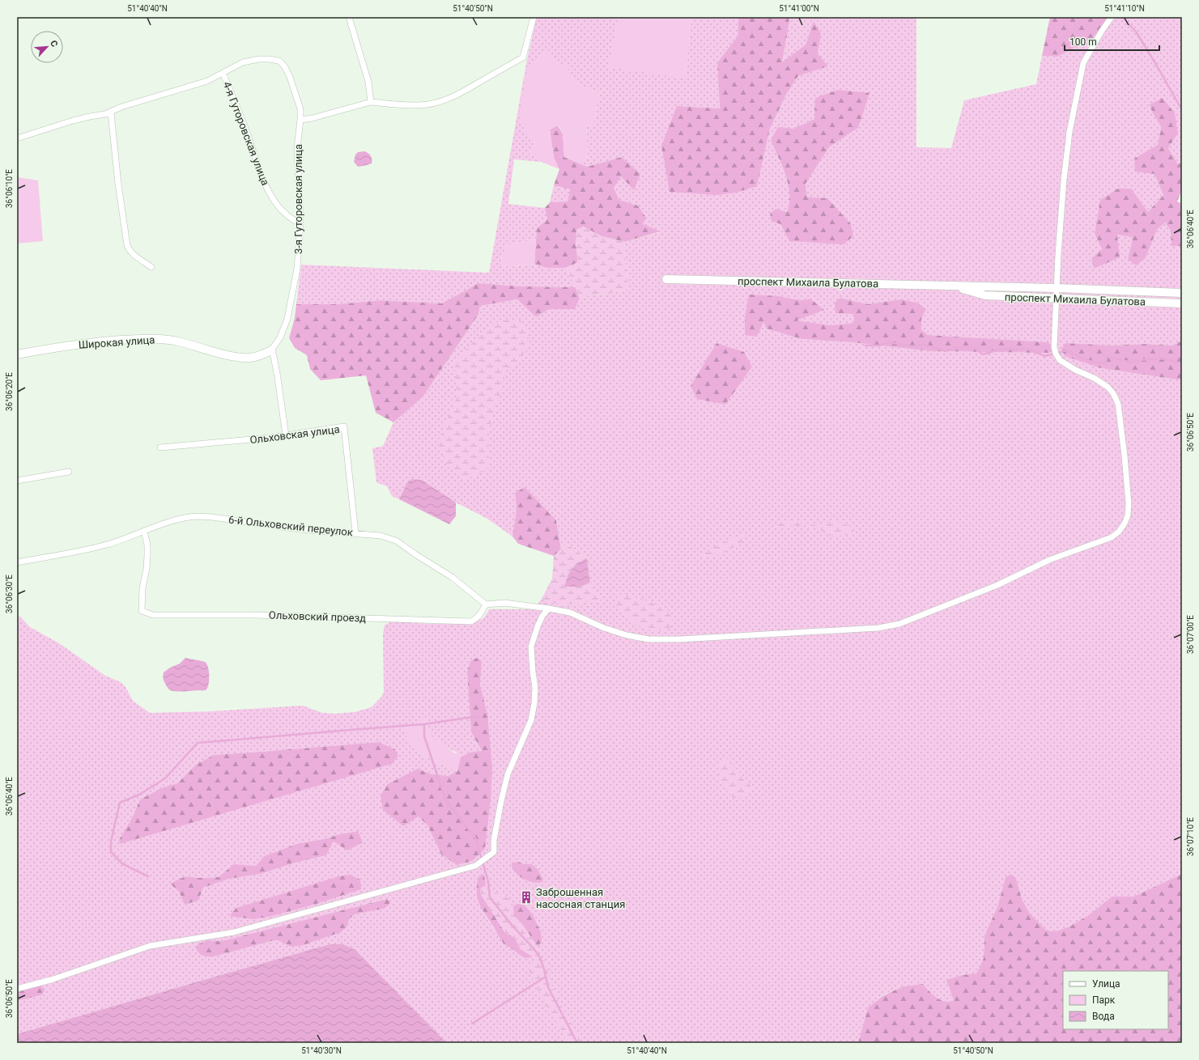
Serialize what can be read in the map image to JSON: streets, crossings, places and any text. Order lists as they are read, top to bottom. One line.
{"streets":{"street":["4-я Гуторовская улица","3-я Гуторовская улица","проспект Михаила Булатова","Широкая улица","Ольховская улица","6-й Ольховский переулок","Ольховский проезд"]},"crossings":[["4-я Гуторовская улица","3-я Гуторовская улица"],["3-я Гуторовская улица","Широкая улица"],["Ольховская улица","6-й Ольховский переулок"],["6-й Ольховский переулок","Ольховский проезд"]],"places":{"building":["Заброшенная насосная станция"]},"legend":["Улица","Парк","Вода"],"scale_bar":"100 m","north":"top right","coordinates":["51°40'40\"N","51°40'50\"N","51°41'00\"N","51°41'10\"N","36°06'10\"E","36°06'40\"E","36°06'20\"E","36°06'50\"E","36°06'30\"E","36°07'00\"E","36°07'10\"E","51°40'30\"N"]}
